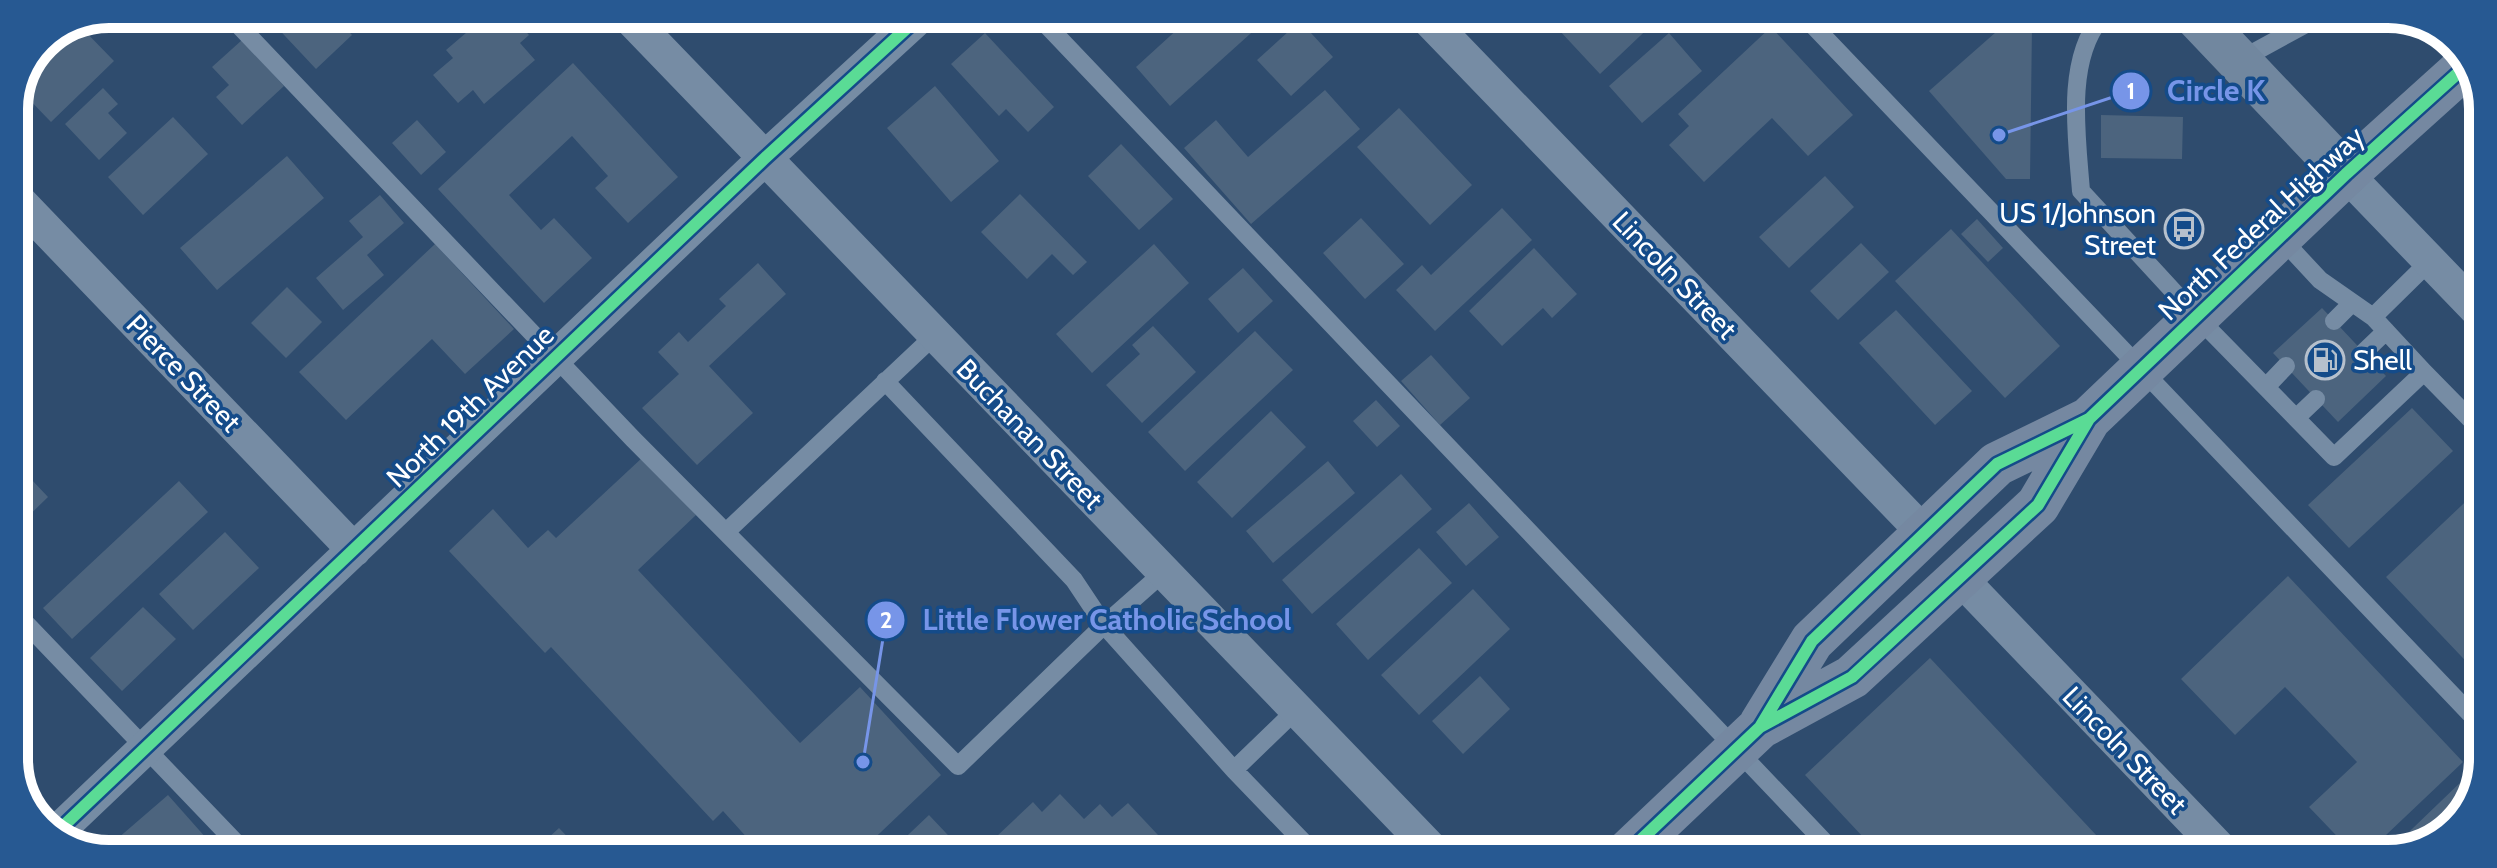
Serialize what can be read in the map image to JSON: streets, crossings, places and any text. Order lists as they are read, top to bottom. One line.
{"streets":{"main road":["North Federal Highway"],"street":["Lincoln Street","Pierce Street","North 19th Avenue","Buchanan Street"]},"crossings":[["North Federal Highway","Lincoln Street"],["Pierce Street","North 19th Avenue"],["North 19th Avenue","Buchanan Street"]],"places":{"other":["Circle K","Little Flower Catholic School"],"bus stop":["US 1/Johnson Street"],"fuel station":["Shell"]}}
